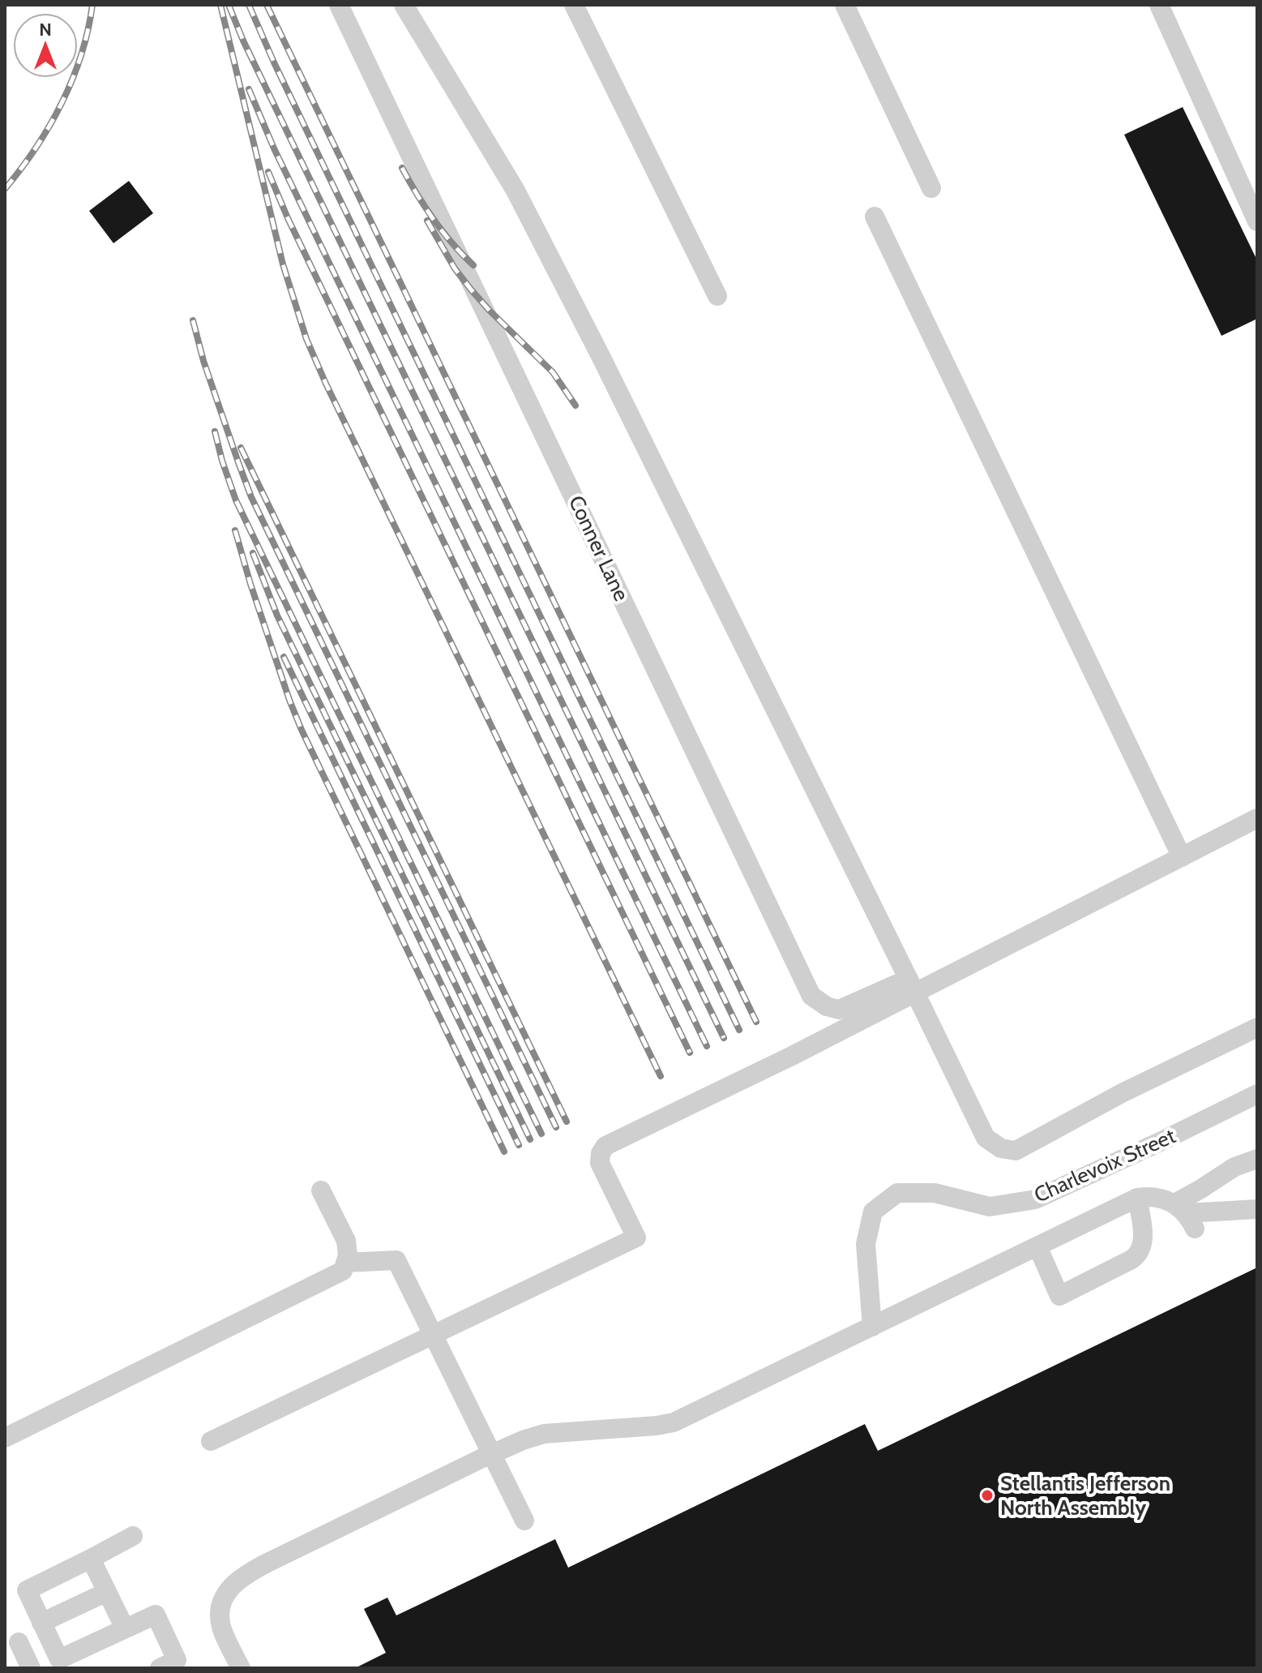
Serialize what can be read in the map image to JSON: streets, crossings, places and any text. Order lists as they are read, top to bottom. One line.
{"streets":{"street":["Conner Lane","Charlevoix Street"]},"places":["Stellantis Jefferson North Assembly"],"north":"top"}
